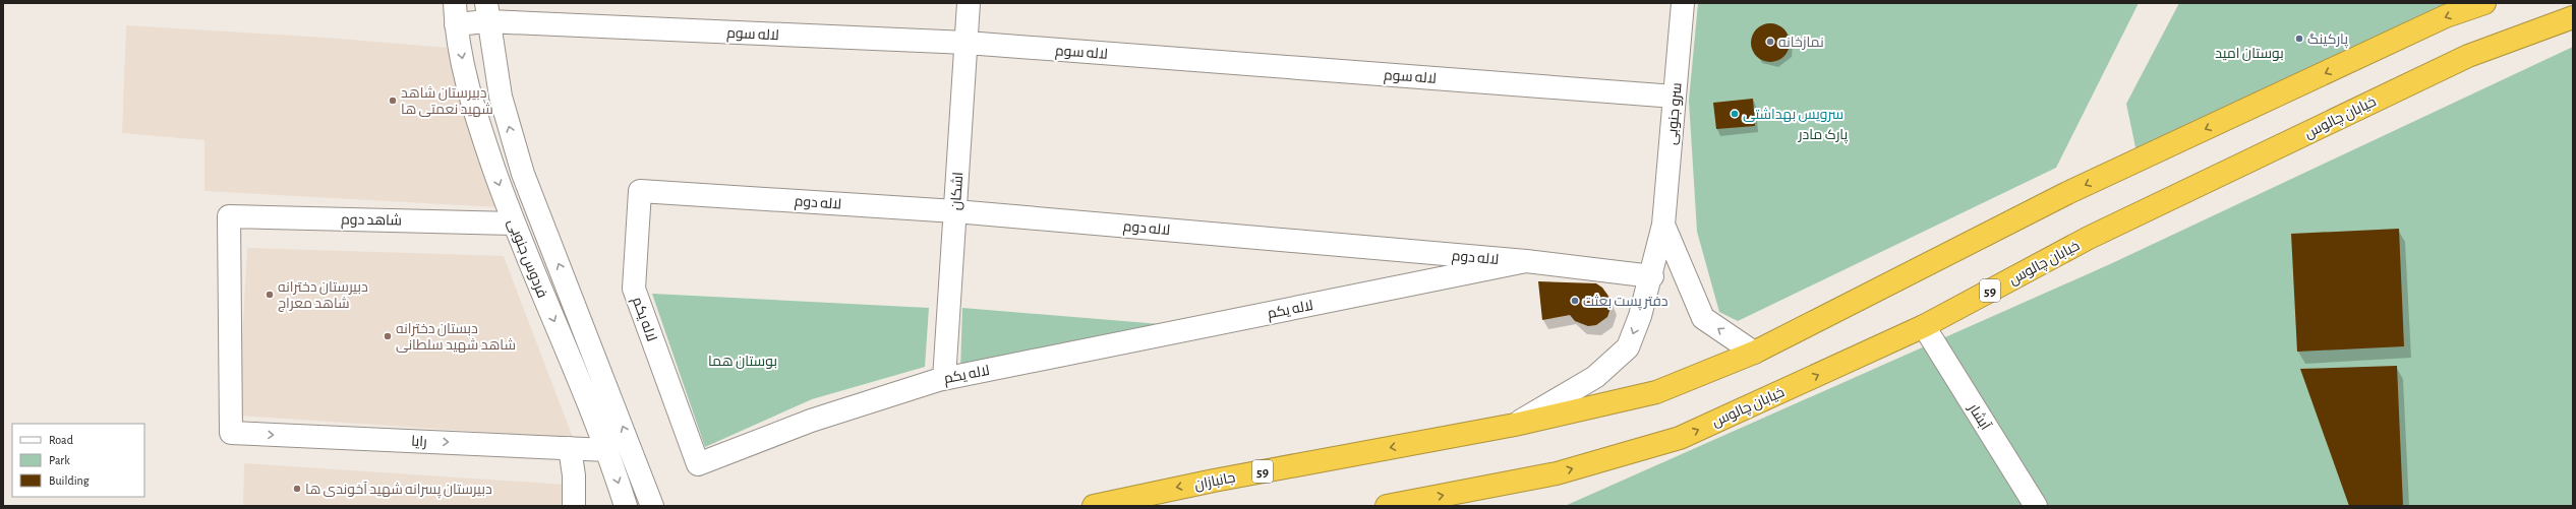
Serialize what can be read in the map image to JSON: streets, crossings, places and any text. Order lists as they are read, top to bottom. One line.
{"streets":{"highway":["خیابان چالوس","59","جانبازان"],"street":["لاله سوم","سرو جنوبی","اشکان","لاله دوم","شاهد دوم","فردوس جنوبی","لاله یکم","آبشار","رایا"]},"crossings":[["لاله سوم","سرو جنوبی"],["لاله سوم","اشکان"],["لاله سوم","فردوس جنوبی"],["سرو جنوبی","لاله دوم"],["سرو جنوبی","59"],["سرو جنوبی","جانبازان"],["خیابان چالوس","آبشار"],["اشکان","لاله دوم"],["اشکان","لاله یکم"],["لاله دوم","لاله یکم"],["شاهد دوم","فردوس جنوبی"],["شاهد دوم","رایا"],["فردوس جنوبی","رایا"],["59","جانبازان"]],"one_way":["سرو جنوبی","رایا","جانبازان"],"parks":["بوستان امید","پارک مادر","بوستان هما"],"places":["پارکینگ","نمازخانه","دبیرستان شاهد شهید نعمتی ها","سرویس بهداشتی","دبیرستان دخترانه شاهد معراج","دفتر پست بعثت","دبستان دخترانه شاهد شهید سلطانی","دبیرستان پسرانه شهید آخوندی ها"],"legend":["Road","Park","Building"]}
